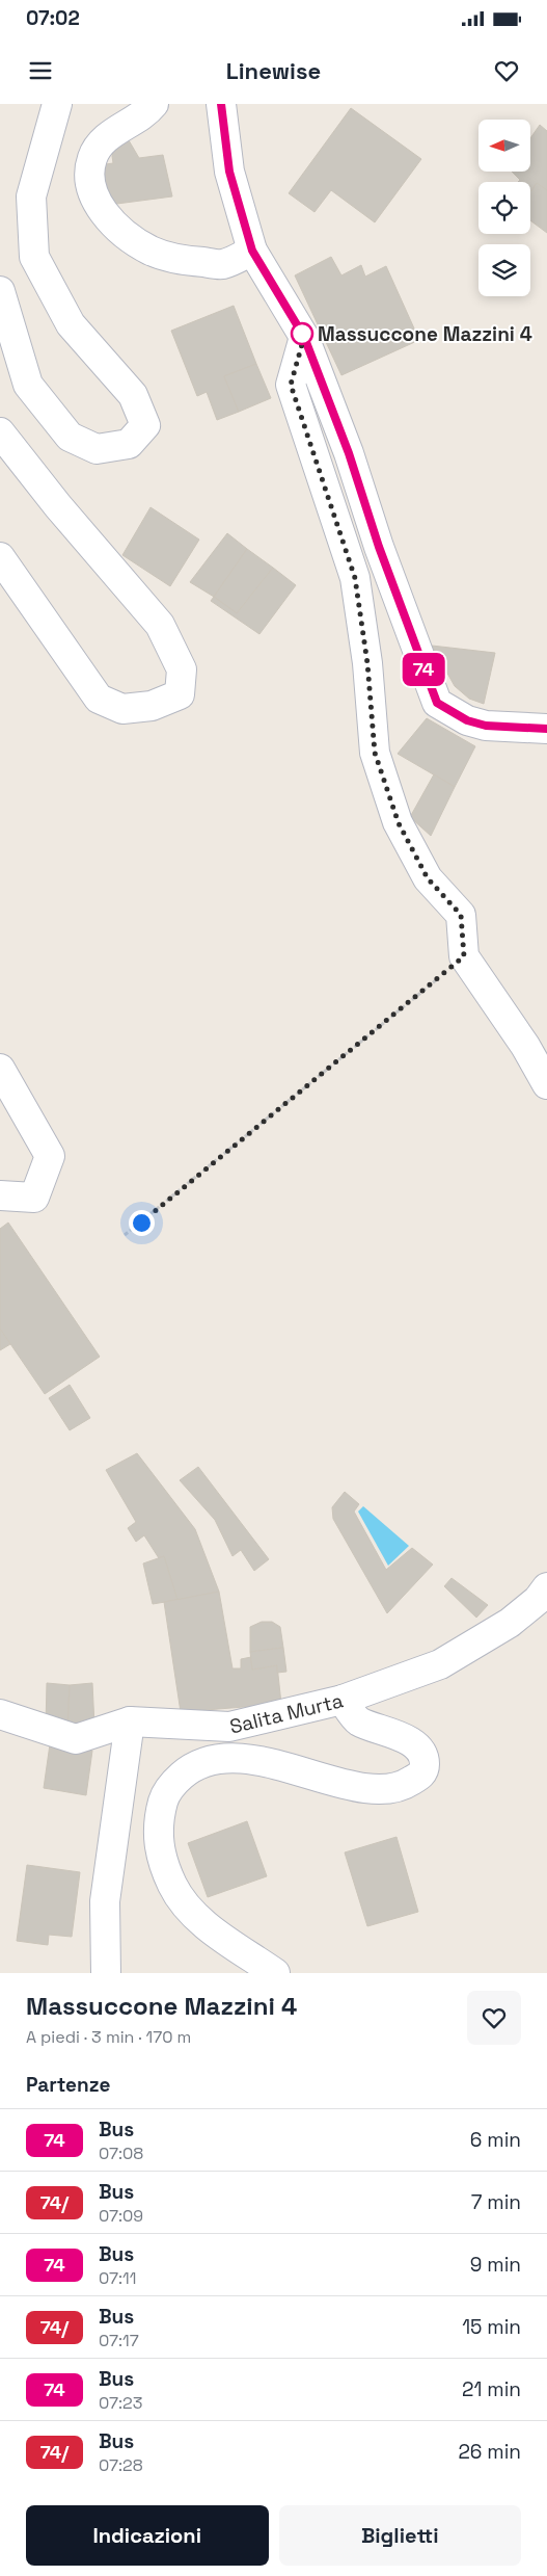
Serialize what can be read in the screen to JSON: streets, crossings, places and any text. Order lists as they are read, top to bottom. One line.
{"streets":{"street":["Salita Murta"]},"places":["Massuccone Mazzini 4"],"lines":["bus line 74"],"north":"left","page":{"status":"07:02","header":"Linewise","on_map":"74","heading":[["Massuccone Mazzini 4","A piedi · 3 min · 170 m"],"Partenze"],"list":[{"mark":"74","name":"Bus","note":"07:08","value":"6 min"},{"mark":"74/","name":"Bus","note":"07:09","value":"7 min"},{"mark":"74","name":"Bus","note":"07:11","value":"9 min"},{"mark":"74/","name":"Bus","note":"07:17","value":"15 min"},{"mark":"74","name":"Bus","note":"07:23","value":"21 min"},{"mark":"74/","name":"Bus","note":"07:28","value":"26 min"}],"buttons":["Indicazioni","Biglietti"]}}
